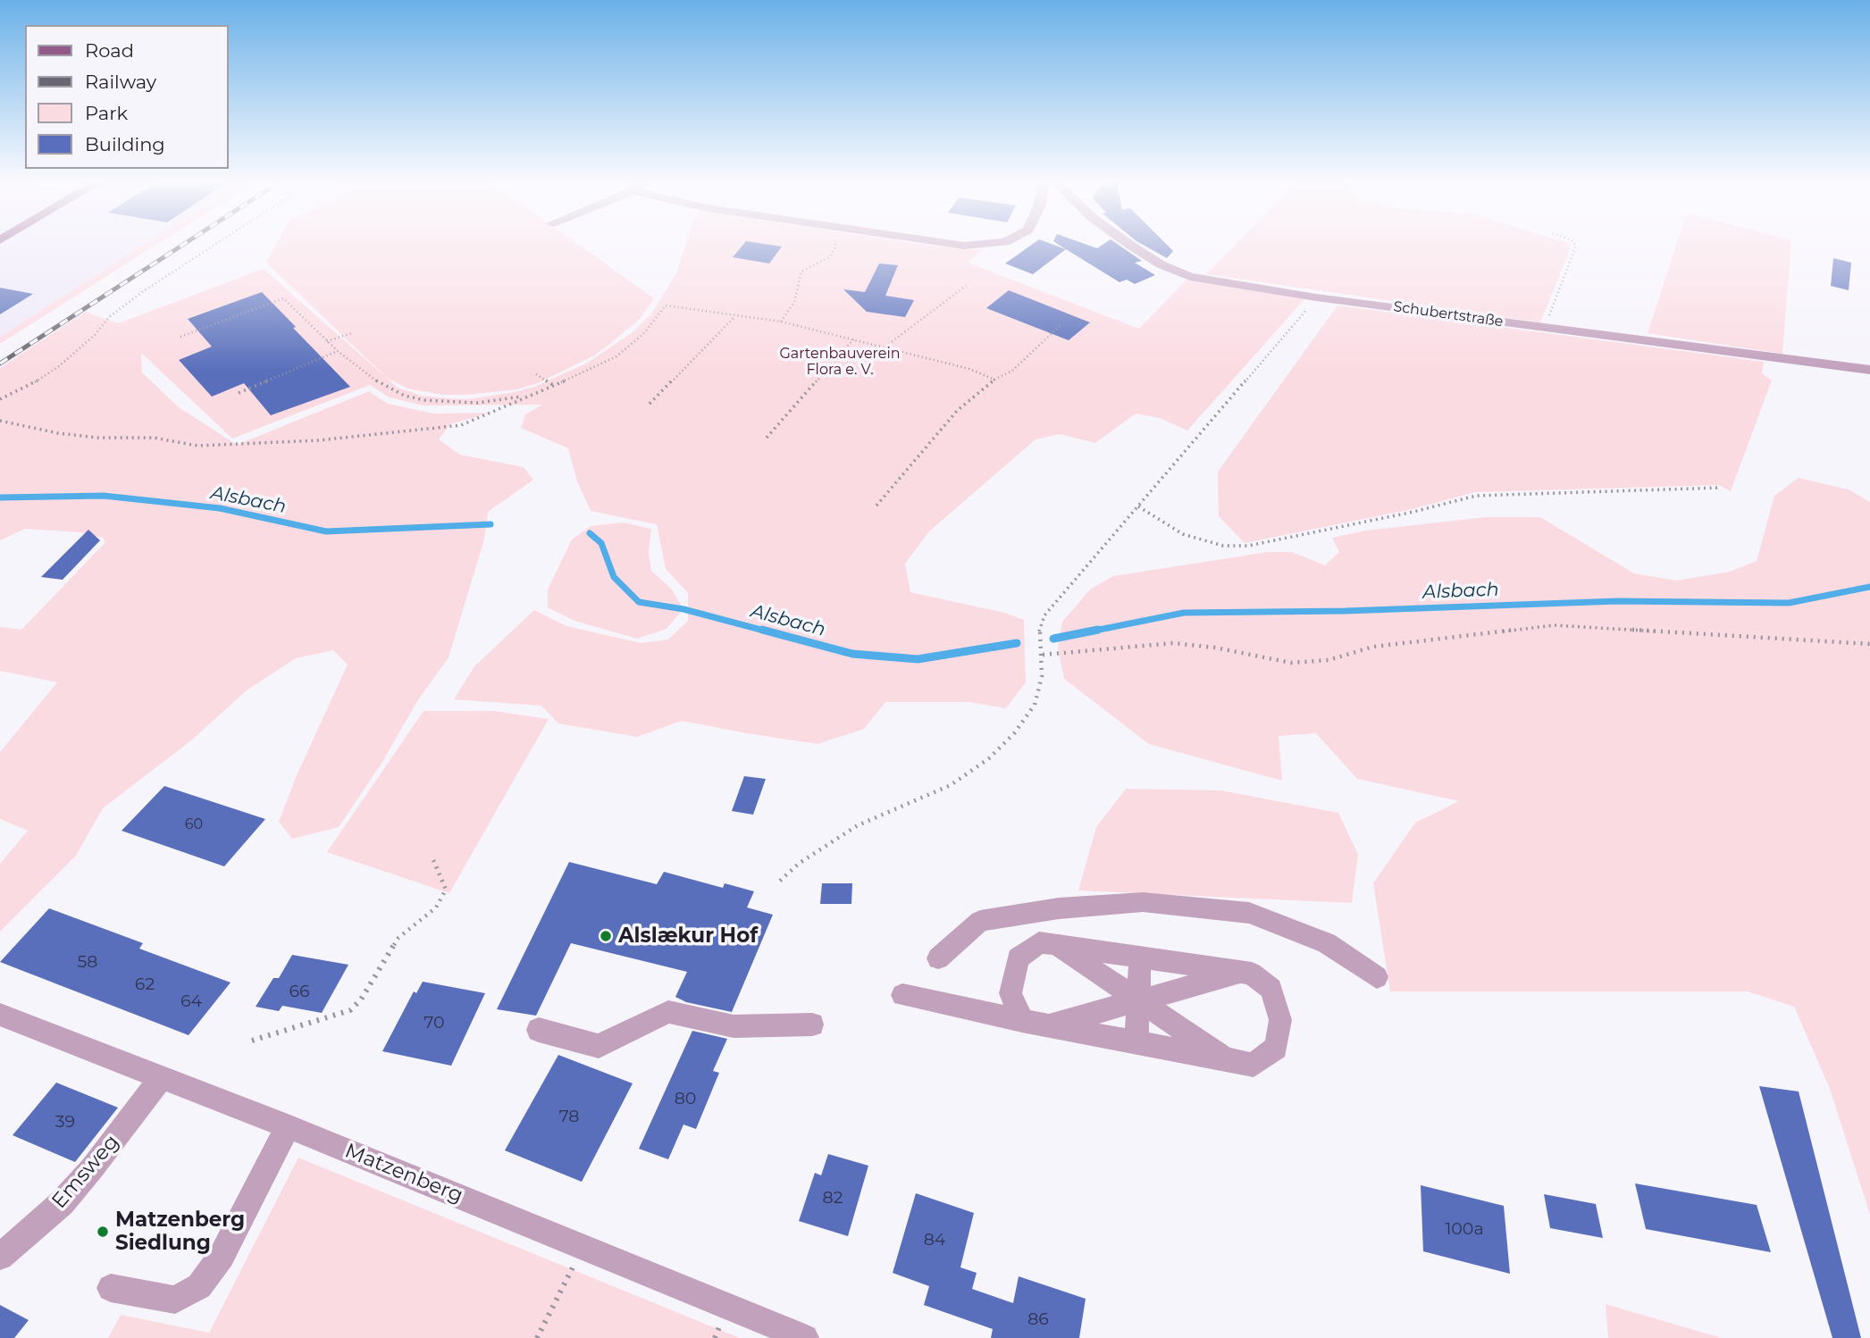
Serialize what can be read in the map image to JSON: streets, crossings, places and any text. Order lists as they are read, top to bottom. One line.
{"streets":{"street":["Schubertstraße","Emsweg","Matzenberg"]},"crossings":[["Emsweg","Matzenberg"]],"water":["Alsbach"],"parks":["Gartenbauverein Flora e. V."],"places":["Alslækur Hof","Matzenberg Siedlung"],"house_numbers":["60","58","62","66","64","70","80","78","39","82","100a","84","86"],"legend":["Road","Railway","Park","Building"]}
